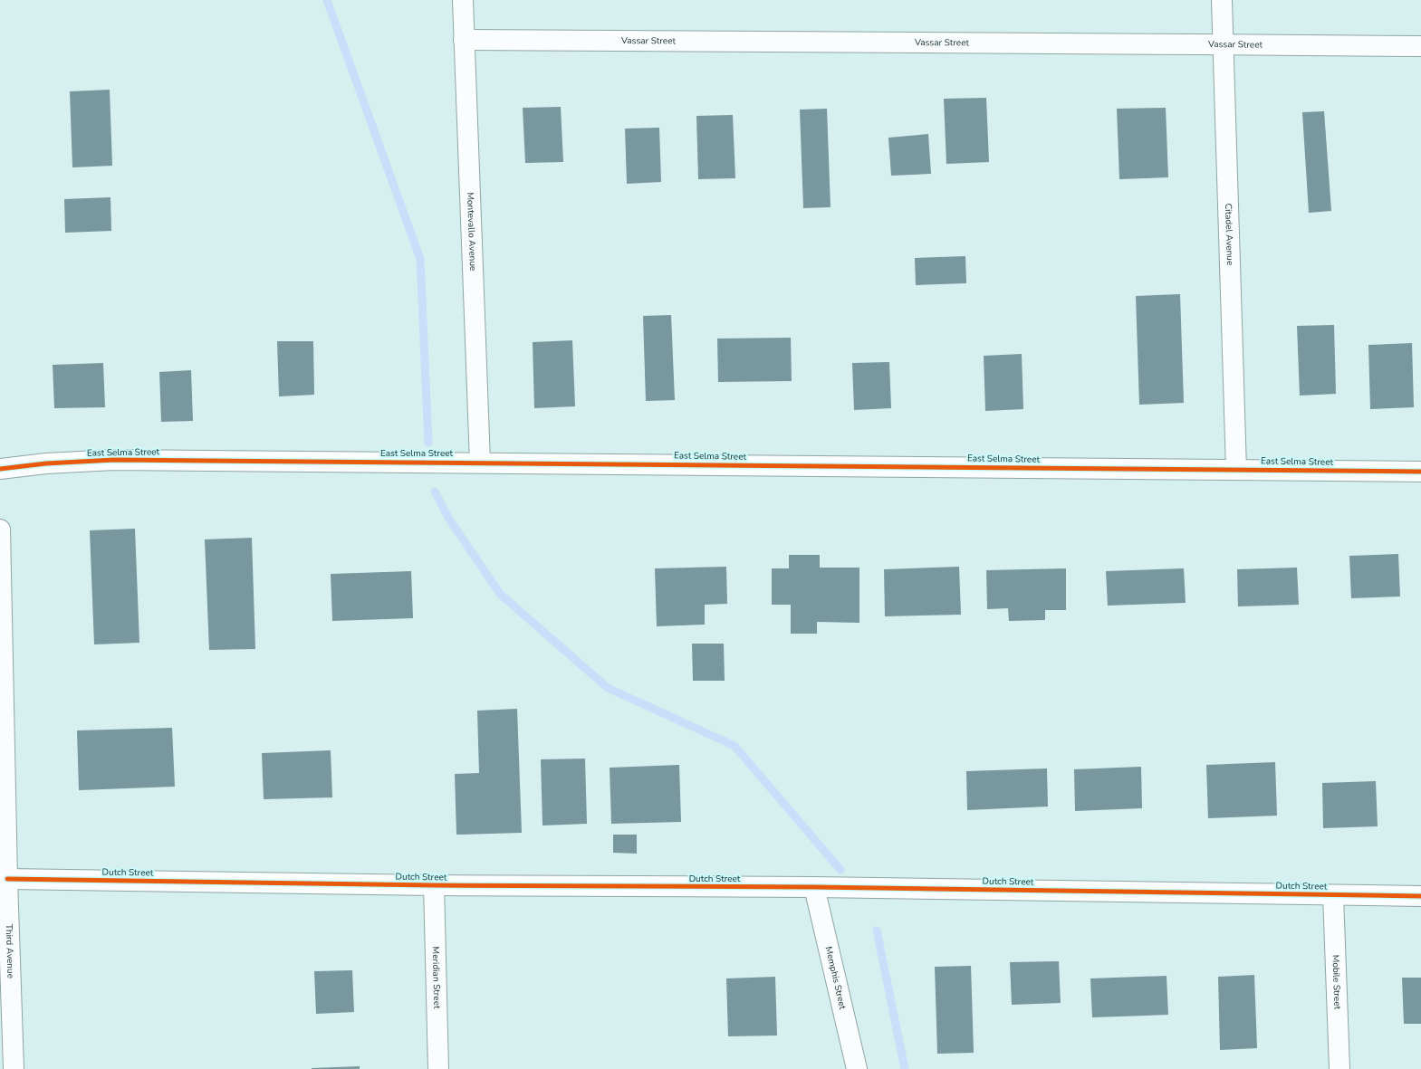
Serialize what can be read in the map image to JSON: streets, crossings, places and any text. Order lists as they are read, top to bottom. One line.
{"streets":{"street":["Vassar Street","Montevallo Avenue","Citadel Avenue","East Selma Street","Dutch Street","Third Avenue","Meridian Street","Memphis Street","Mobile Street"]},"crossings":[["Vassar Street","Montevallo Avenue"],["Vassar Street","Citadel Avenue"],["Montevallo Avenue","East Selma Street"],["Citadel Avenue","East Selma Street"],["Dutch Street","Third Avenue"],["Dutch Street","Meridian Street"],["Dutch Street","Memphis Street"],["Dutch Street","Mobile Street"]]}
